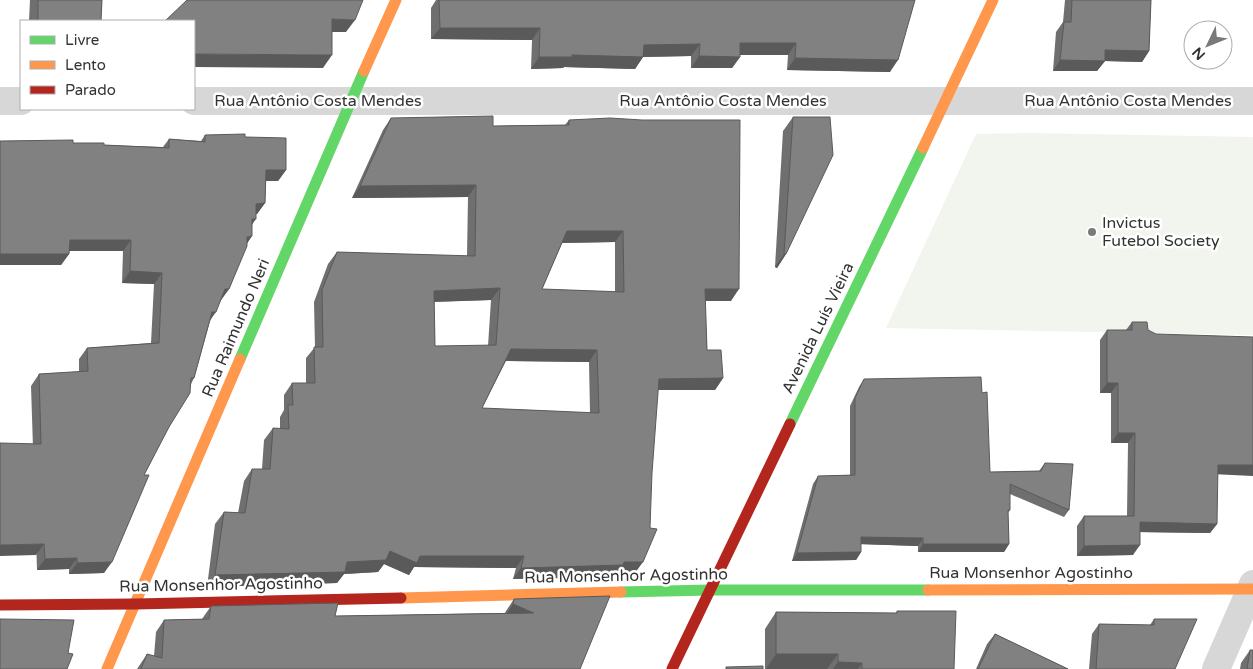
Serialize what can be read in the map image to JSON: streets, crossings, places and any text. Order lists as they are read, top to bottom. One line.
{"streets":{"main road":["Rua Raimundo Neri","Avenida Luís Vieira","Rua Monsenhor Agostinho"],"street":["Rua Antônio Costa Mendes"]},"crossings":[["Rua Antônio Costa Mendes","Rua Raimundo Neri"],["Rua Antônio Costa Mendes","Avenida Luís Vieira"],["Rua Raimundo Neri","Rua Monsenhor Agostinho"],["Avenida Luís Vieira","Rua Monsenhor Agostinho"]],"places":["Invictus Futebol Society"],"legend":["Livre","Lento","Parado"],"north":"bottom left"}
